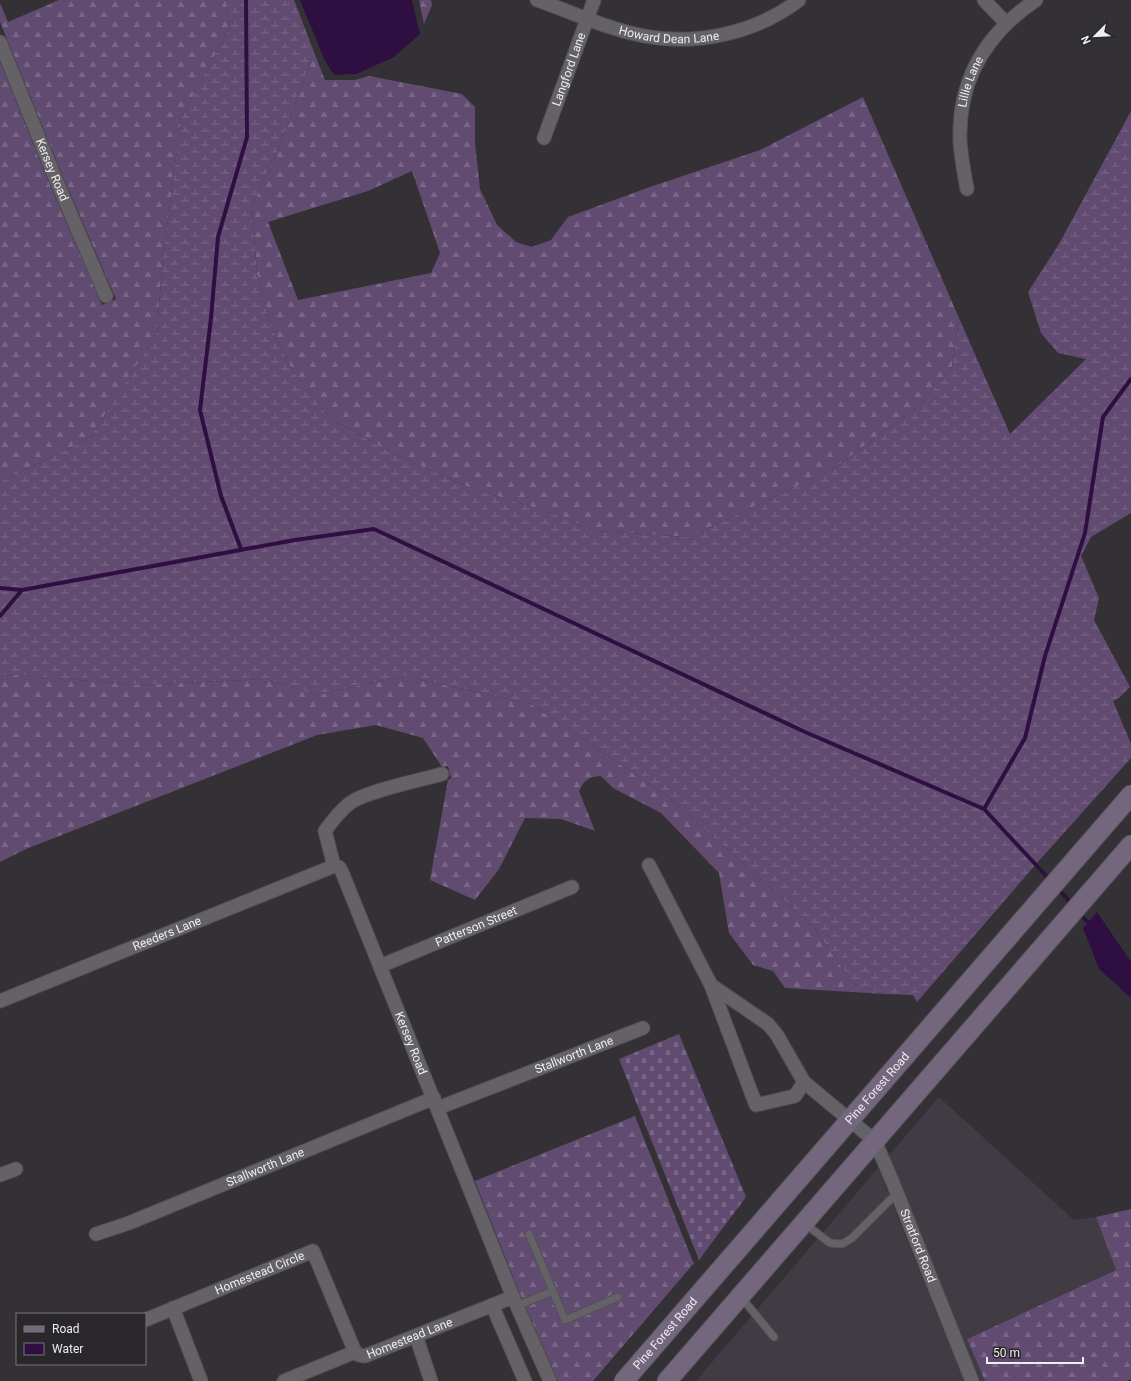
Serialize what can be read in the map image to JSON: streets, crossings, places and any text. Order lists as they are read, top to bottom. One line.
{"streets":{"main road":["Pine Forest Road"],"street":["Howard Dean Lane","Langford Lane","Lillie Lane","Kersey Road","Patterson Street","Reeders Lane","Stallworth Lane","Stratford Road","Homestead Circle","Homestead Lane"]},"crossings":[["Howard Dean Lane","Langford Lane"],["Kersey Road","Patterson Street"],["Kersey Road","Reeders Lane"],["Kersey Road","Stallworth Lane"],["Kersey Road","Homestead Lane"],["Pine Forest Road","Stratford Road"],["Homestead Circle","Homestead Lane"]],"legend":["Road","Water"],"scale_bar":"50 m","north":"bottom left"}
